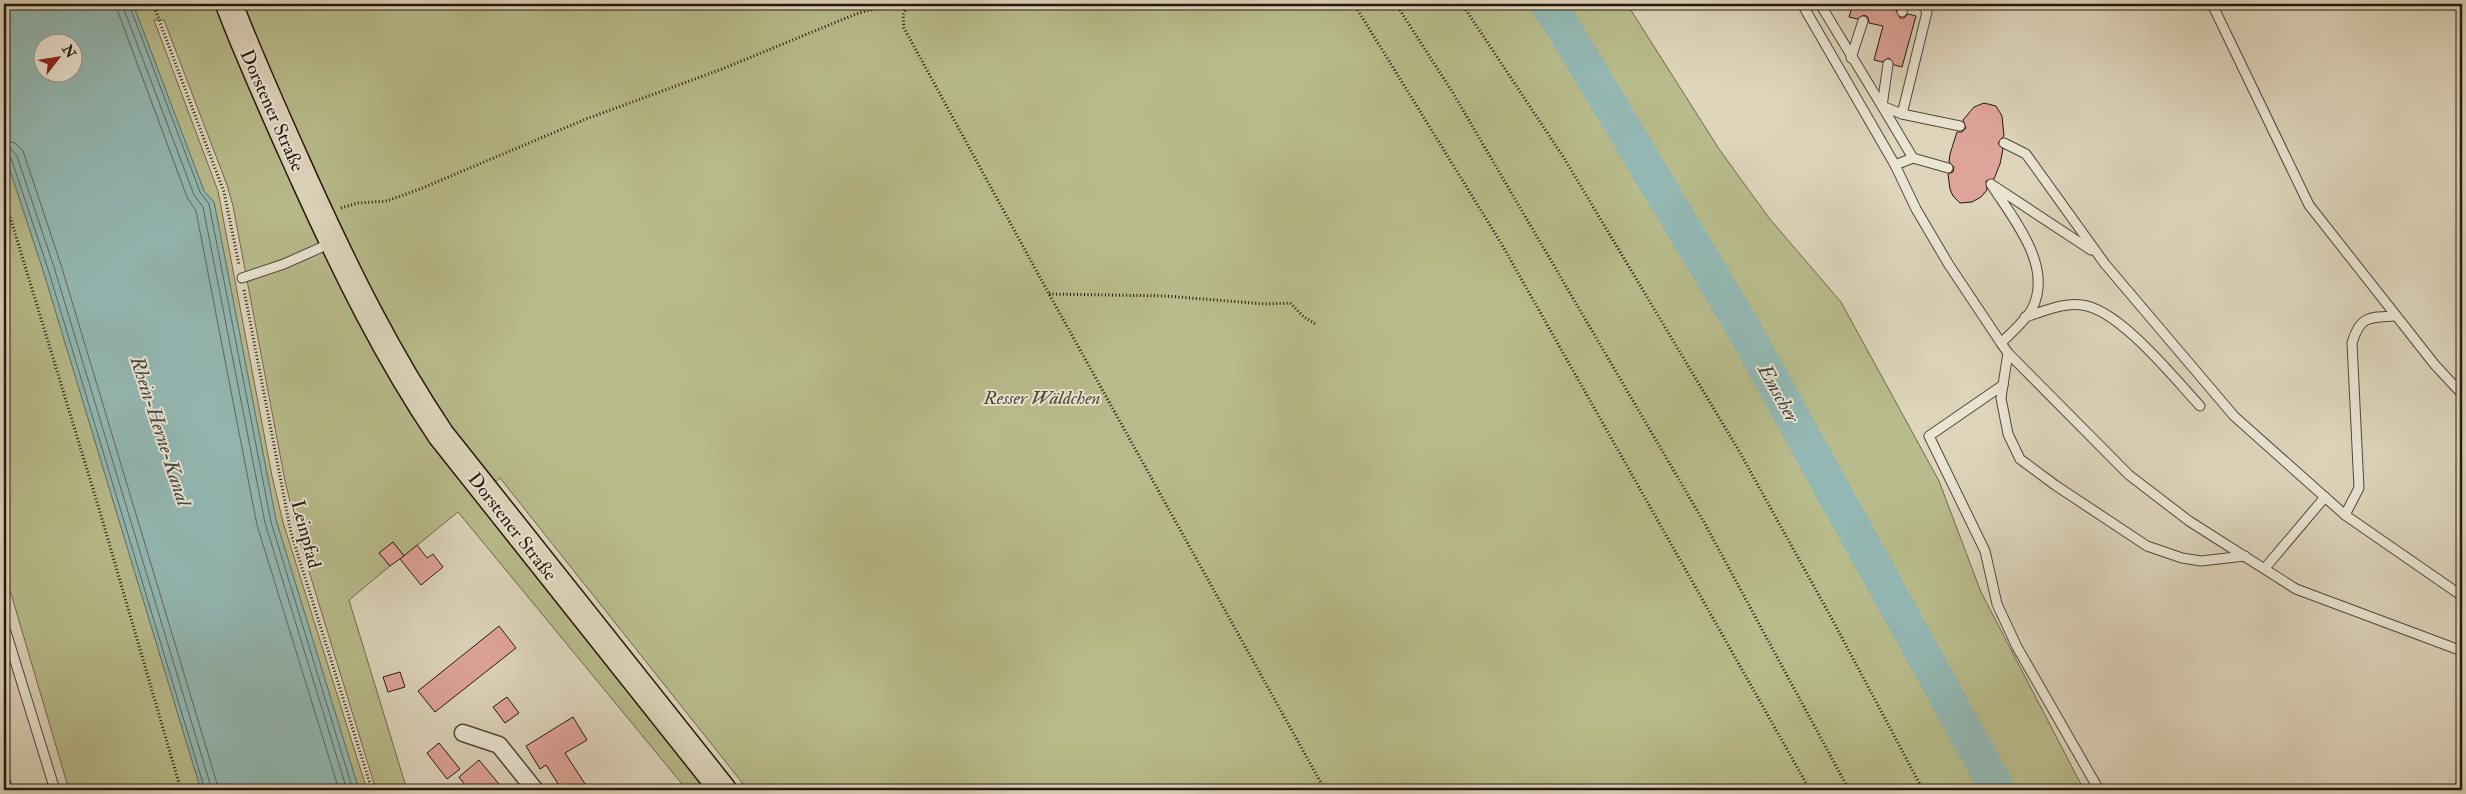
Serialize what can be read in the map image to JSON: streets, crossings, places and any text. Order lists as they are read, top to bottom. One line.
{"streets":{"main road":["Dorstener Straße"],"path":["Leinpfad"]},"water":["Emscher","Rhein-Herne-Kanal"],"parks":["Resser Wäldchen"],"north":"top right"}
